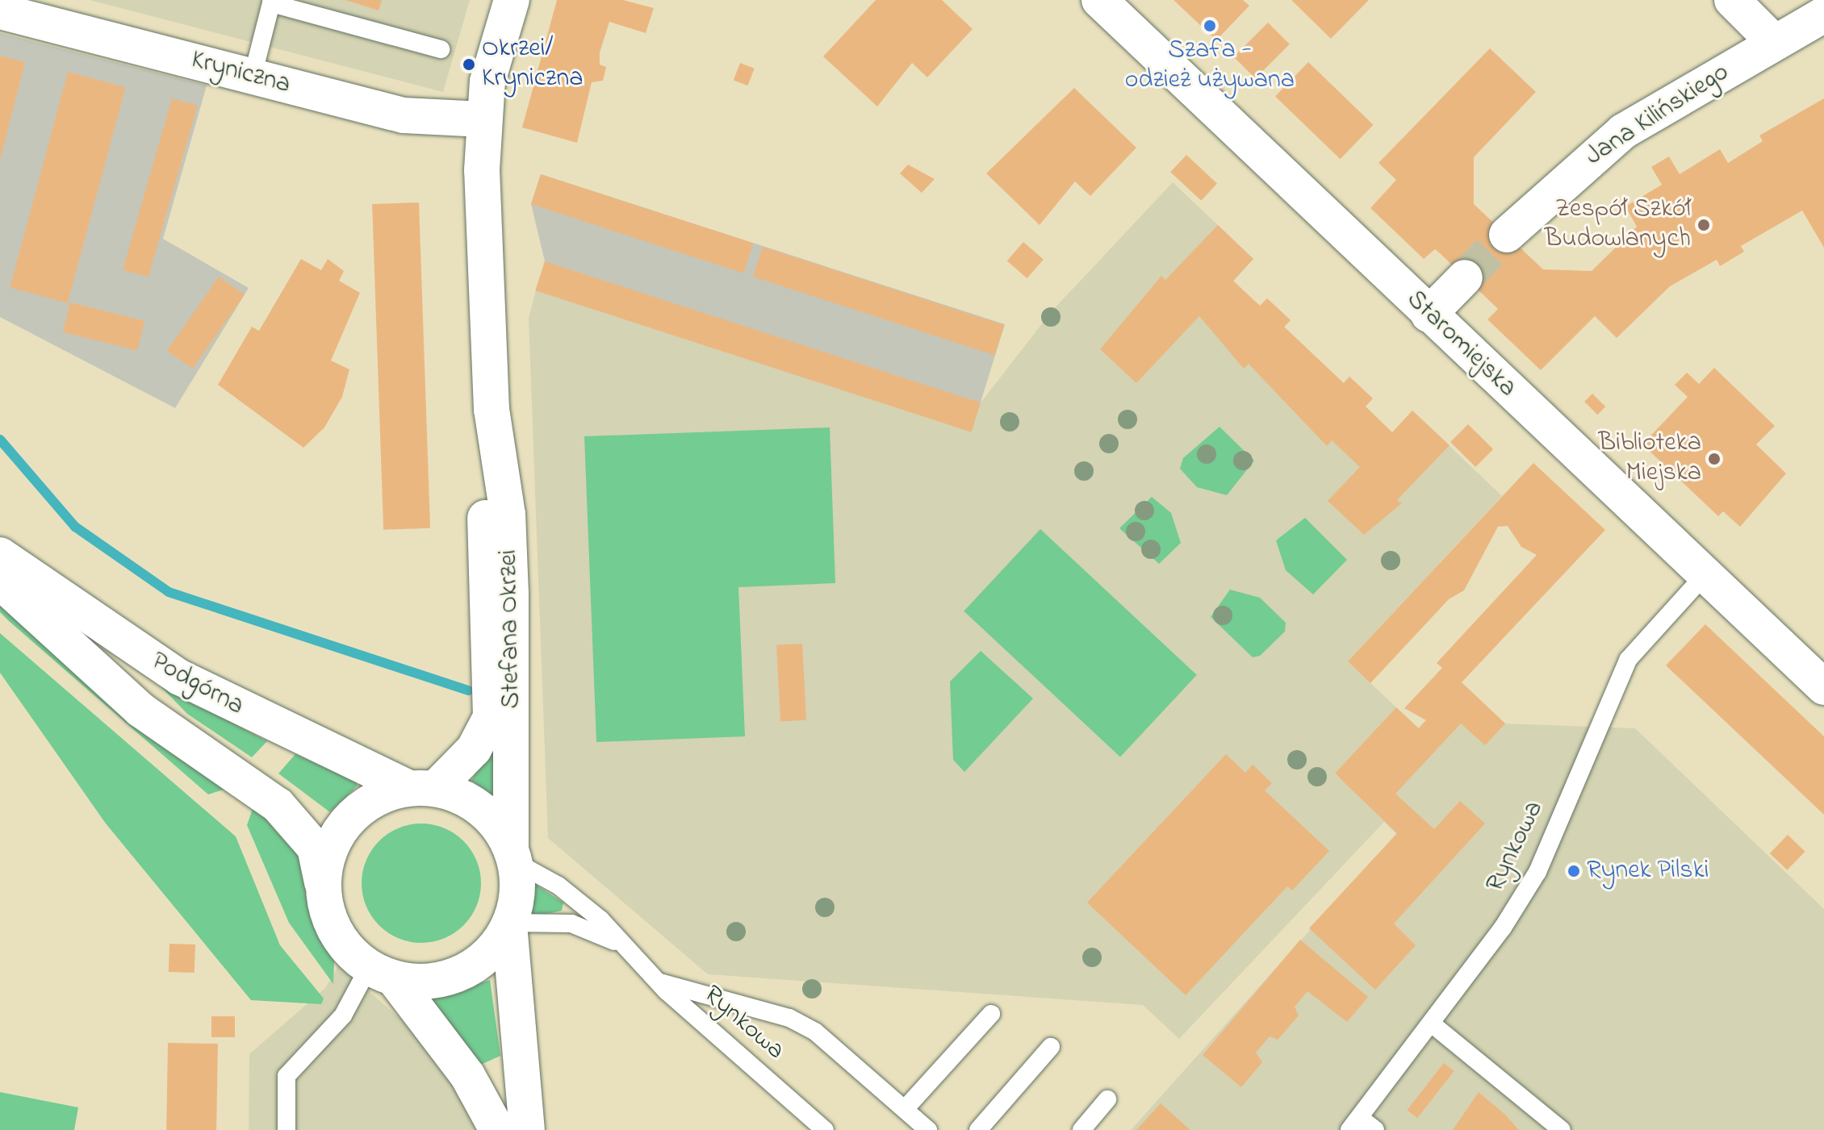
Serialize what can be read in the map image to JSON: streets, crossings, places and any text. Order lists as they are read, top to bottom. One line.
{"streets":{"street":["Kryniczna","Jana Kilińskiego","Staromiejska","Stefana Okrzei","Podgórna"],"lane":["Rynkowa"]},"crossings":[["Kryniczna","Stefana Okrzei"],["Staromiejska","Rynkowa"],["Stefana Okrzei","Podgórna"],["Stefana Okrzei","Rynkowa"],["Podgórna","Rynkowa"]],"places":["Szafa - odzież używana","Okrzei/ Kryniczna","Zespół Szkół Budowlanych","Biblioteka Miejska","Rynek Pilski"]}
